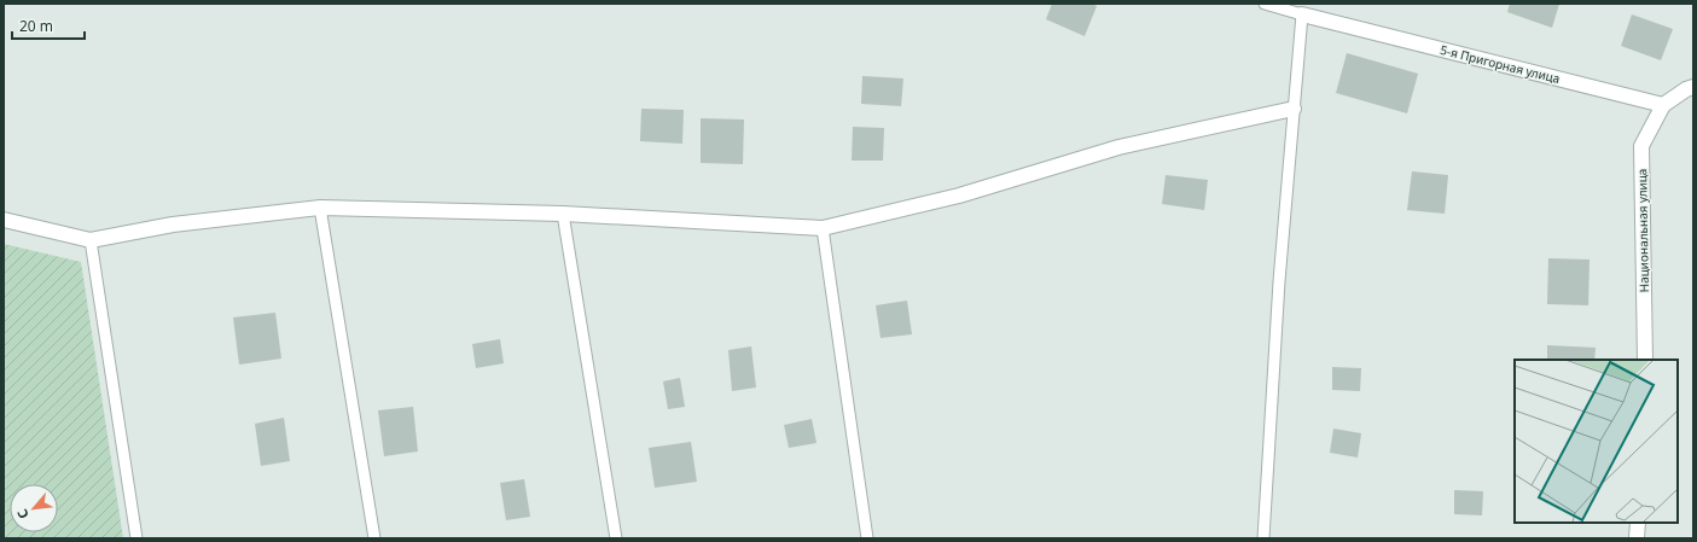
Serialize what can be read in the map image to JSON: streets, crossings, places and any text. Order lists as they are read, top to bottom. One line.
{"streets":{"street":["5-я Пригорная улица","Национальная улица"]},"crossings":[["5-я Пригорная улица","Национальная улица"]],"scale_bar":"20 m","north":"bottom left"}
